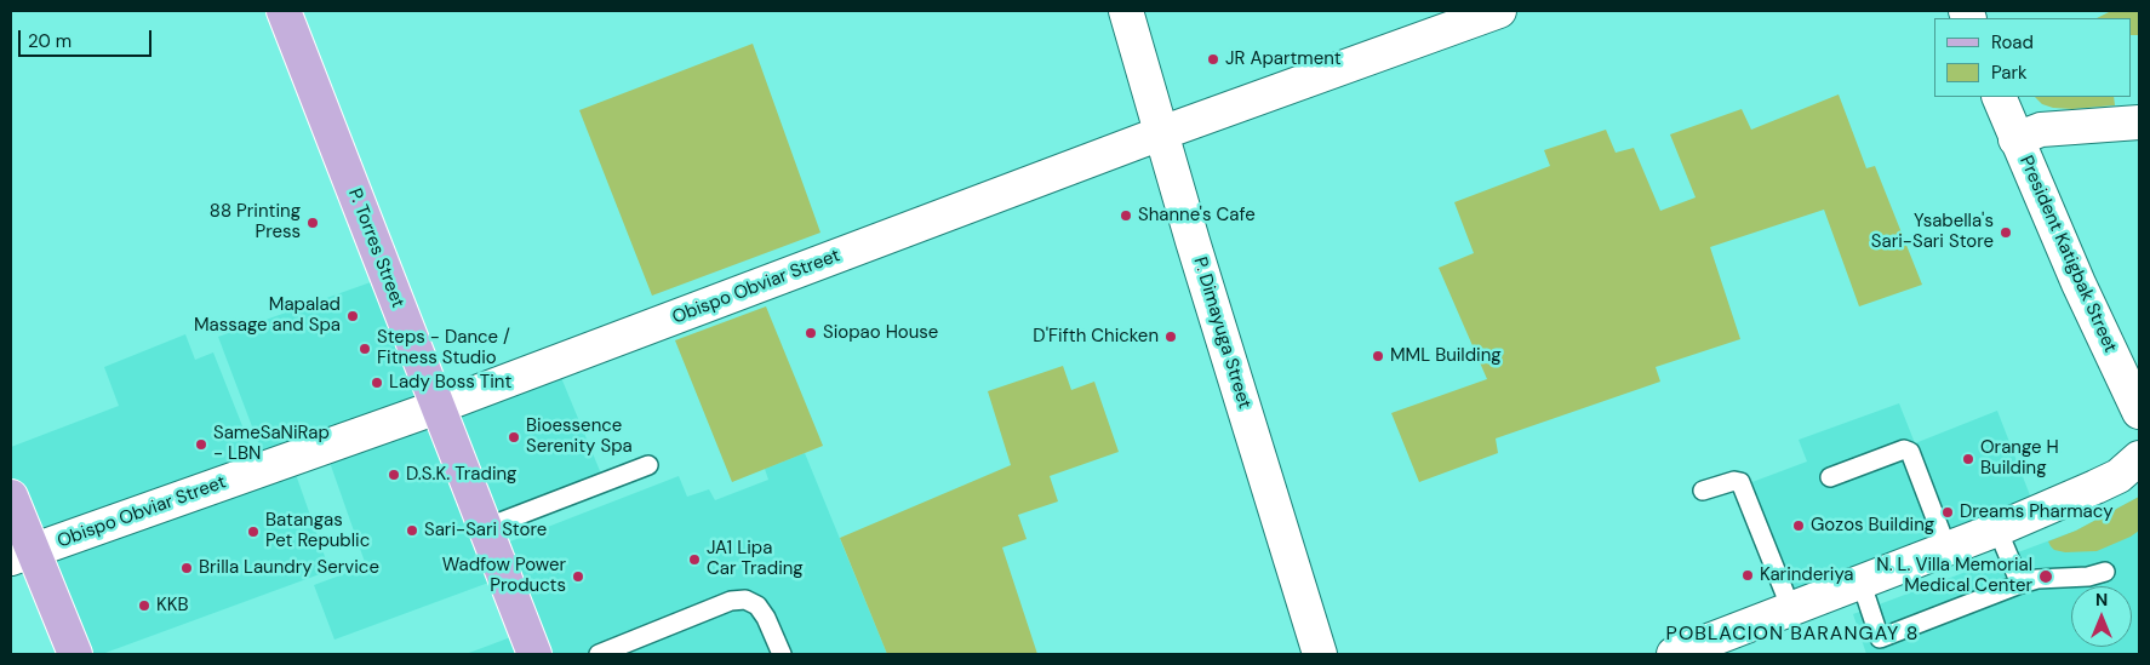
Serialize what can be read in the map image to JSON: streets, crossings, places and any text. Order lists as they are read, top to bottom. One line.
{"streets":{"main road":["P. Torres Street"],"street":["President Katigbak Street","Obispo Obviar Street","P. Dimayuga Street"]},"crossings":[["P. Torres Street","Obispo Obviar Street"],["Obispo Obviar Street","P. Dimayuga Street"]],"districts":["POBLACION BARANGAY 8"],"places":["JR Apartment","Shanne's Cafe","88 Printing Press","Ysabella's Sari-Sari Store","Mapalad Massage and Spa","Siopao House","D'Fifth Chicken","Steps - Dance / Fitness Studio","MML Building","Lady Boss Tint","Bioessence Serenity Spa","SameSaNiRap - LBN","Orange H Building","D.S.K. Trading","Dreams Pharmacy","Gozos Building","Sari-Sari Store","Batangas Pet Republic","JA1 Lipa Car Trading","Brilla Laundry Service","Karinderiya","Wadfow Power Products","N. L. Villa Memorial Medical Center","KKB"],"legend":["Road","Park"],"scale_bar":"20 m","north":"top"}
